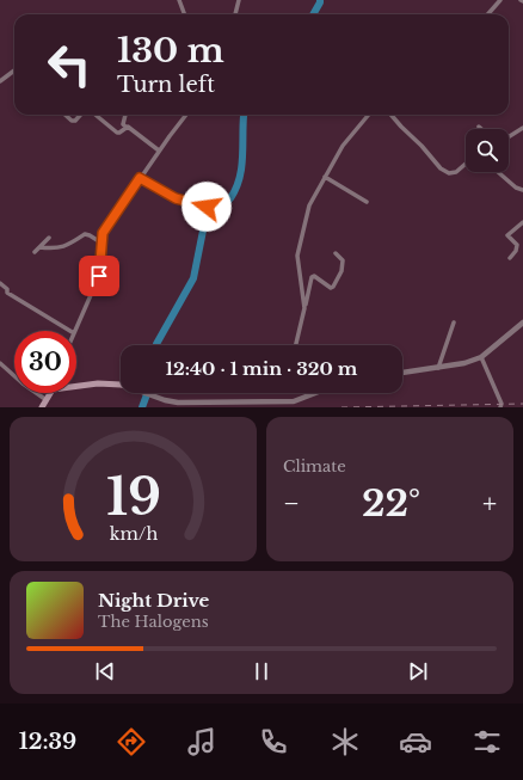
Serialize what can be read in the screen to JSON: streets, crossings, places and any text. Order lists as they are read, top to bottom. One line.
{"page":{"turn":["130 m","Turn left"],"limit":"30","trip":"12:40 · 1 min · 320 m","tile":"Climate","heat":["−","22°","+"],"song":["Night Drive","The Halogens"],"tabs":"12:39","gauge":["19","km/h"]}}
